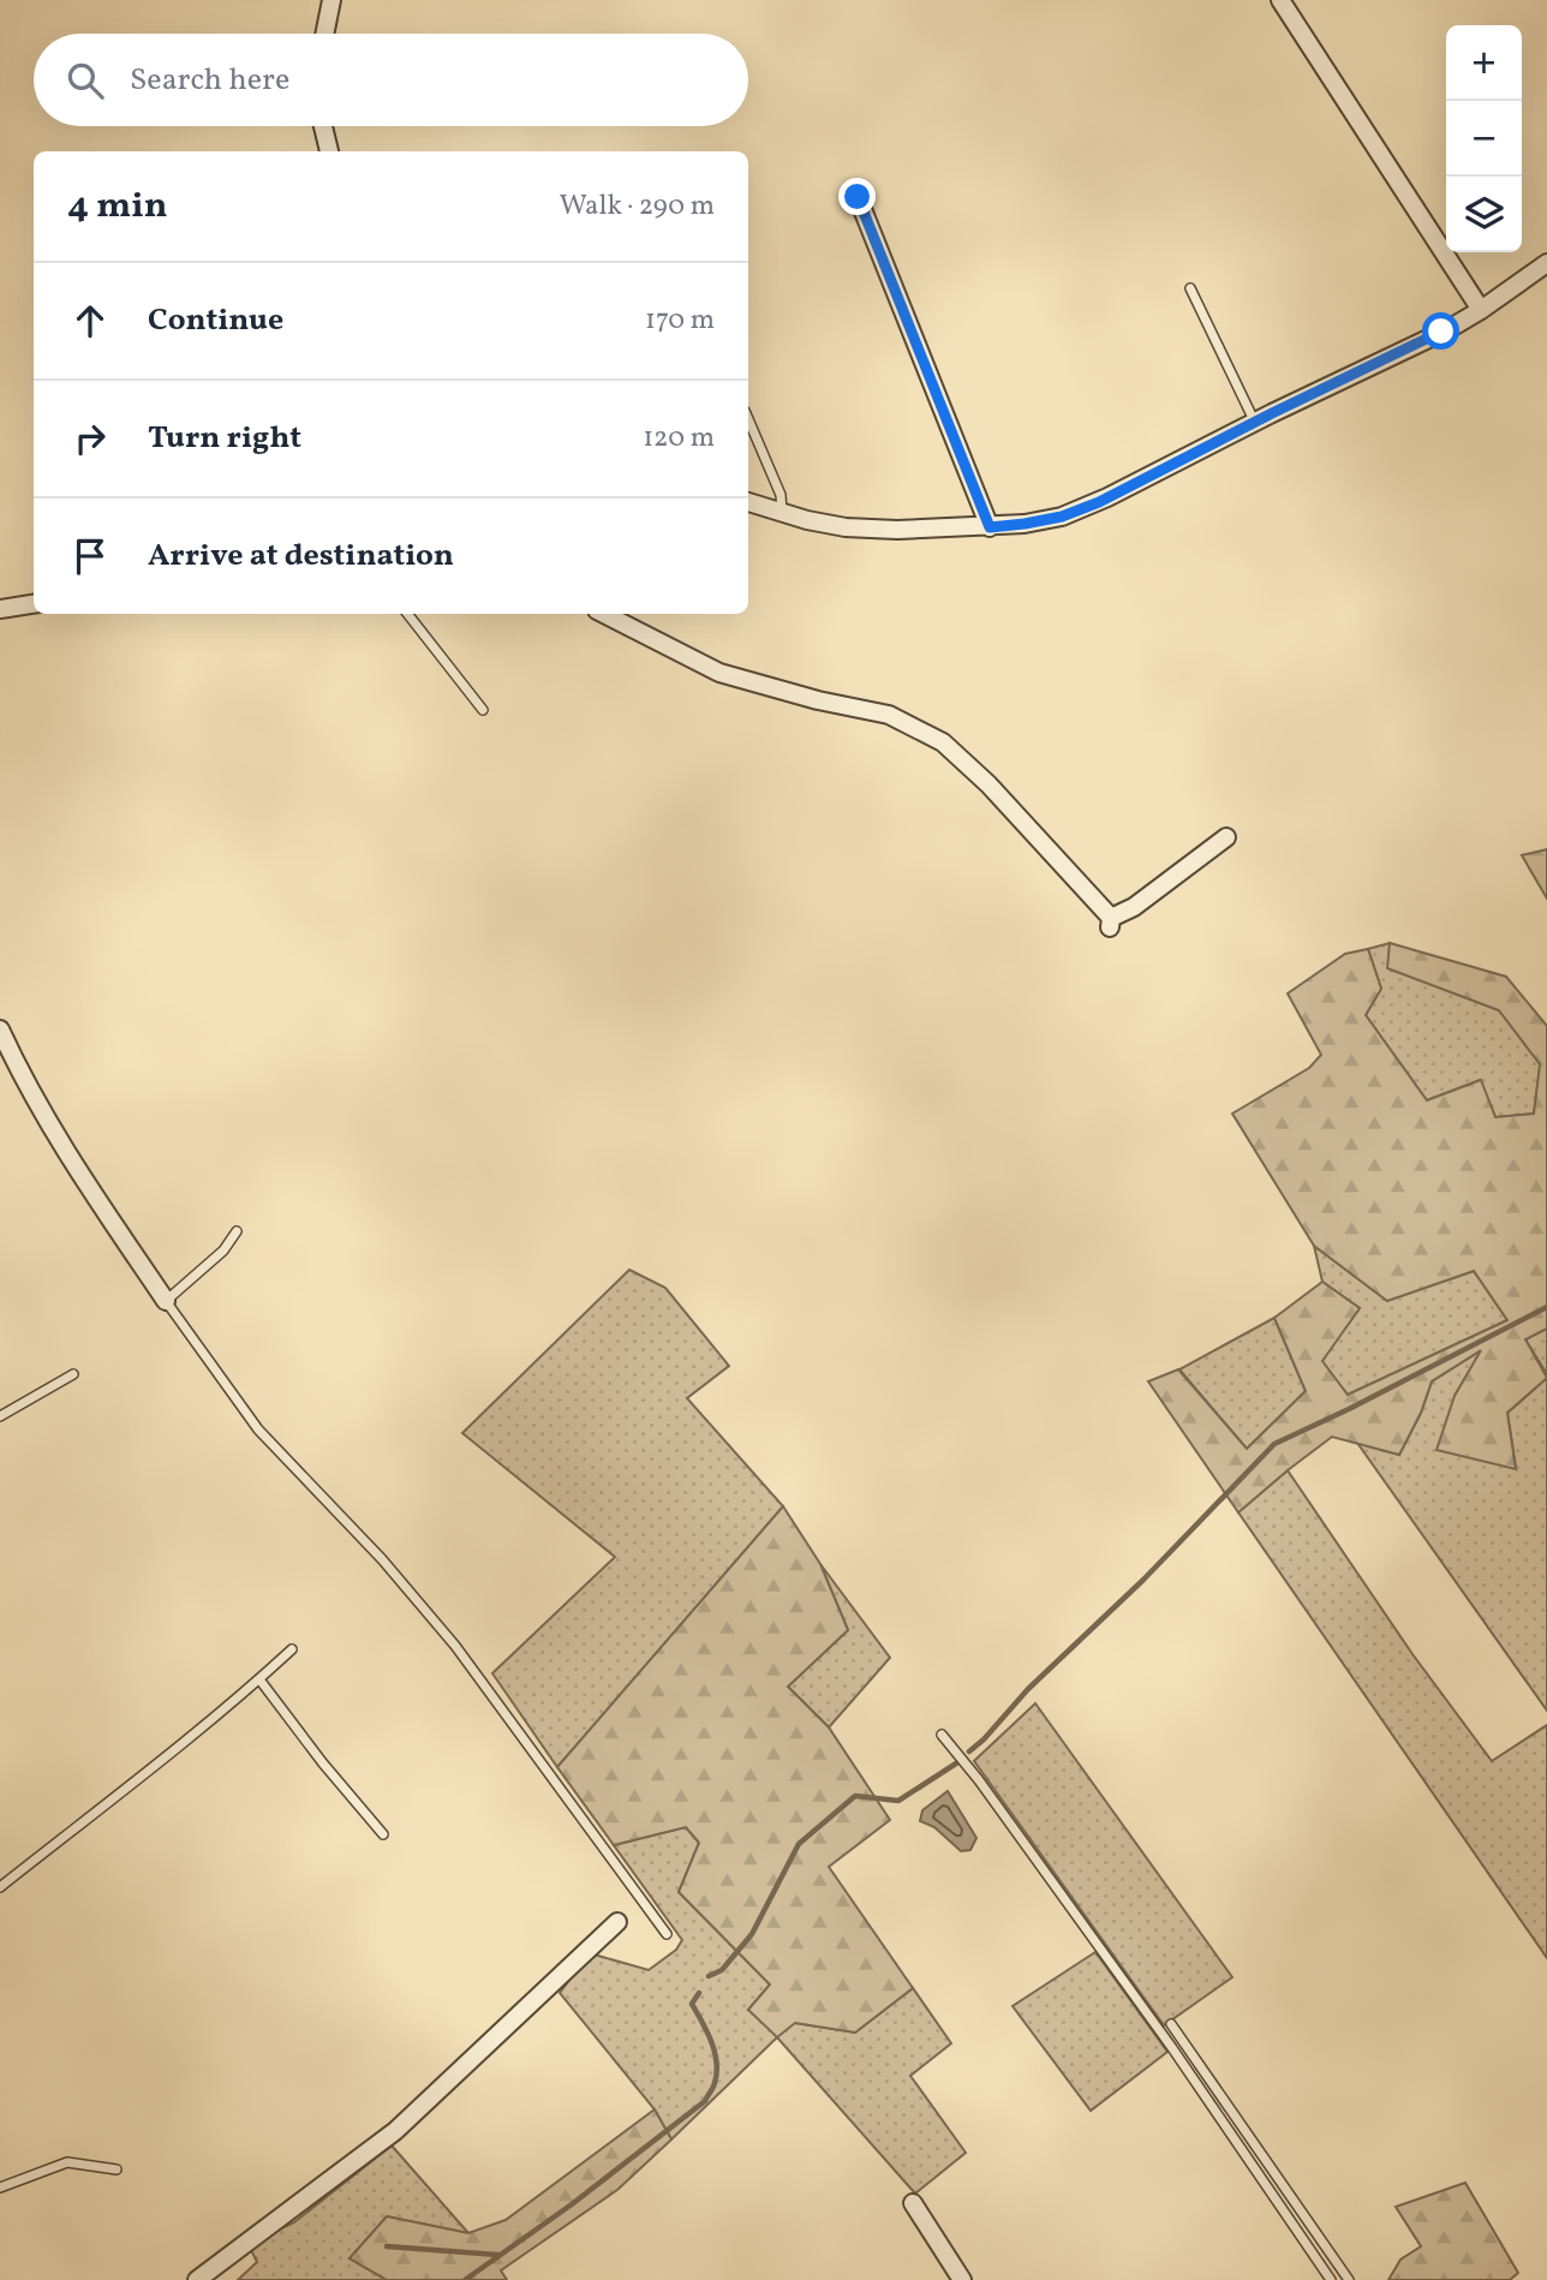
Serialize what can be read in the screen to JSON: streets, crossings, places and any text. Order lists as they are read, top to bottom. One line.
{"page":{"map_buttons":["+","−"],"search":"Search here","heading":["4 min","Walk · 290 m"],"list":[["Continue","170 m"],["Turn right","120 m"],"Arrive at destination"]}}
